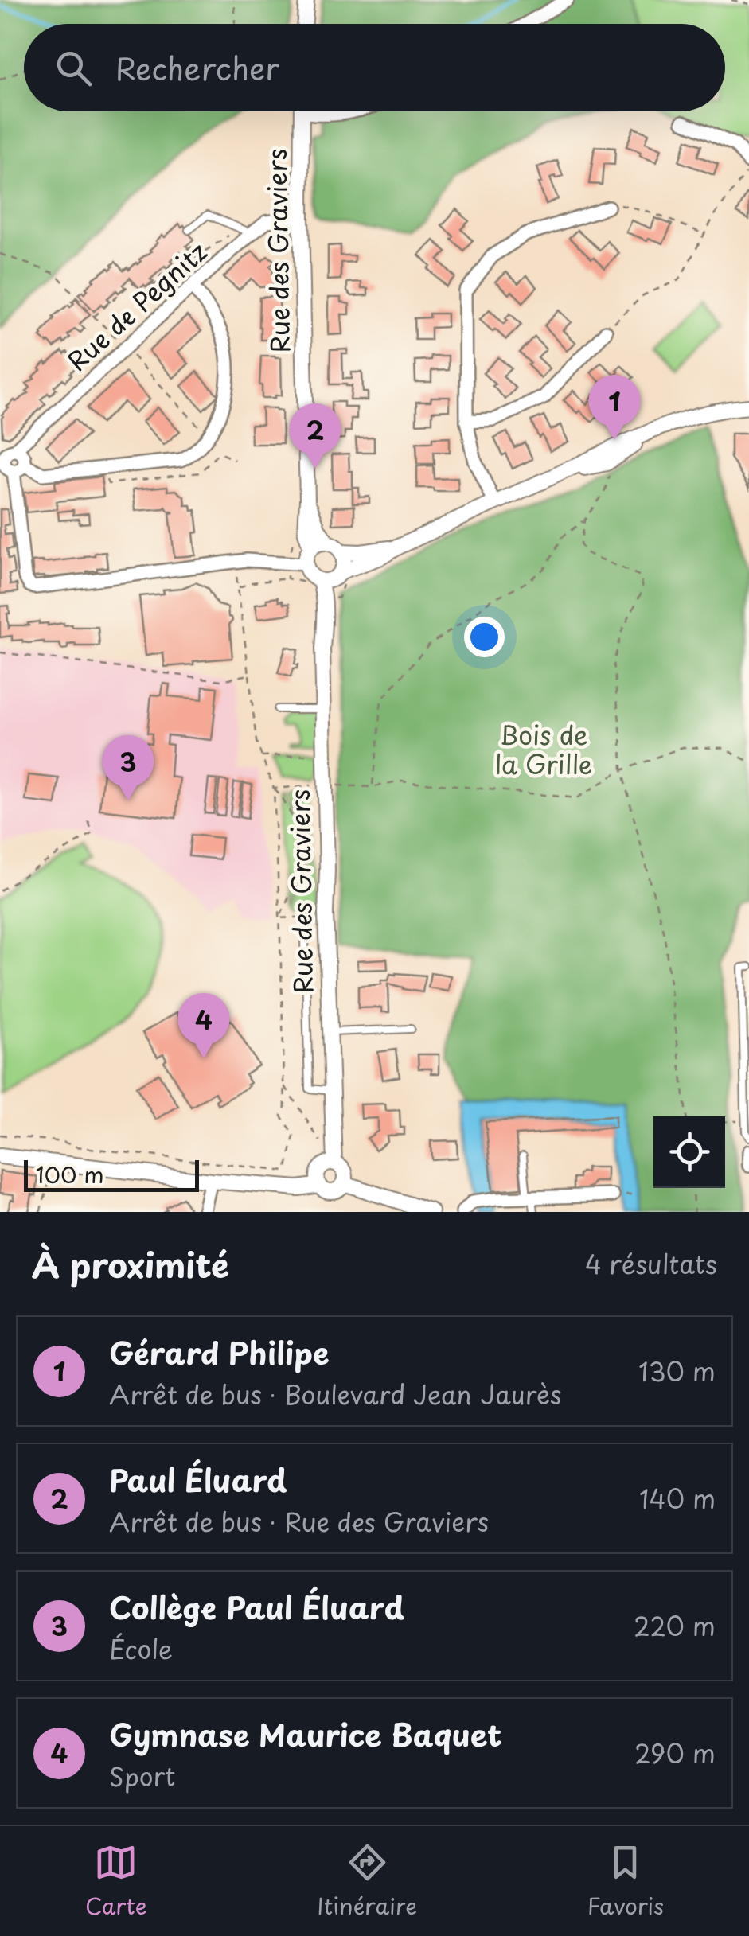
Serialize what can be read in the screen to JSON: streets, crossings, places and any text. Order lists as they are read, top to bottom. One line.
{"streets":{"street":["Rue des Graviers","Rue de Pegnitz"]},"crossings":[["Rue des Graviers","Rue de Pegnitz"]],"parks":["Bois de la Grille"],"scale_bar":"100 m","page":{"search":"Rechercher","pins":["1","2","3","4"],"scale":"100 m","heading":["À proximité","4 résultats"],"list":[{"mark":"1","name":"Gérard Philipe","note":"Arrêt de bus · Boulevard Jean Jaurès","value":"130 m"},{"mark":"2","name":"Paul Éluard","note":"Arrêt de bus · Rue des Graviers","value":"140 m"},{"mark":"3","name":"Collège Paul Éluard","note":"École","value":"220 m"},{"mark":"4","name":"Gymnase Maurice Baquet","note":"Sport","value":"290 m"}],"nav":["Carte","Itinéraire","Favoris"]}}
